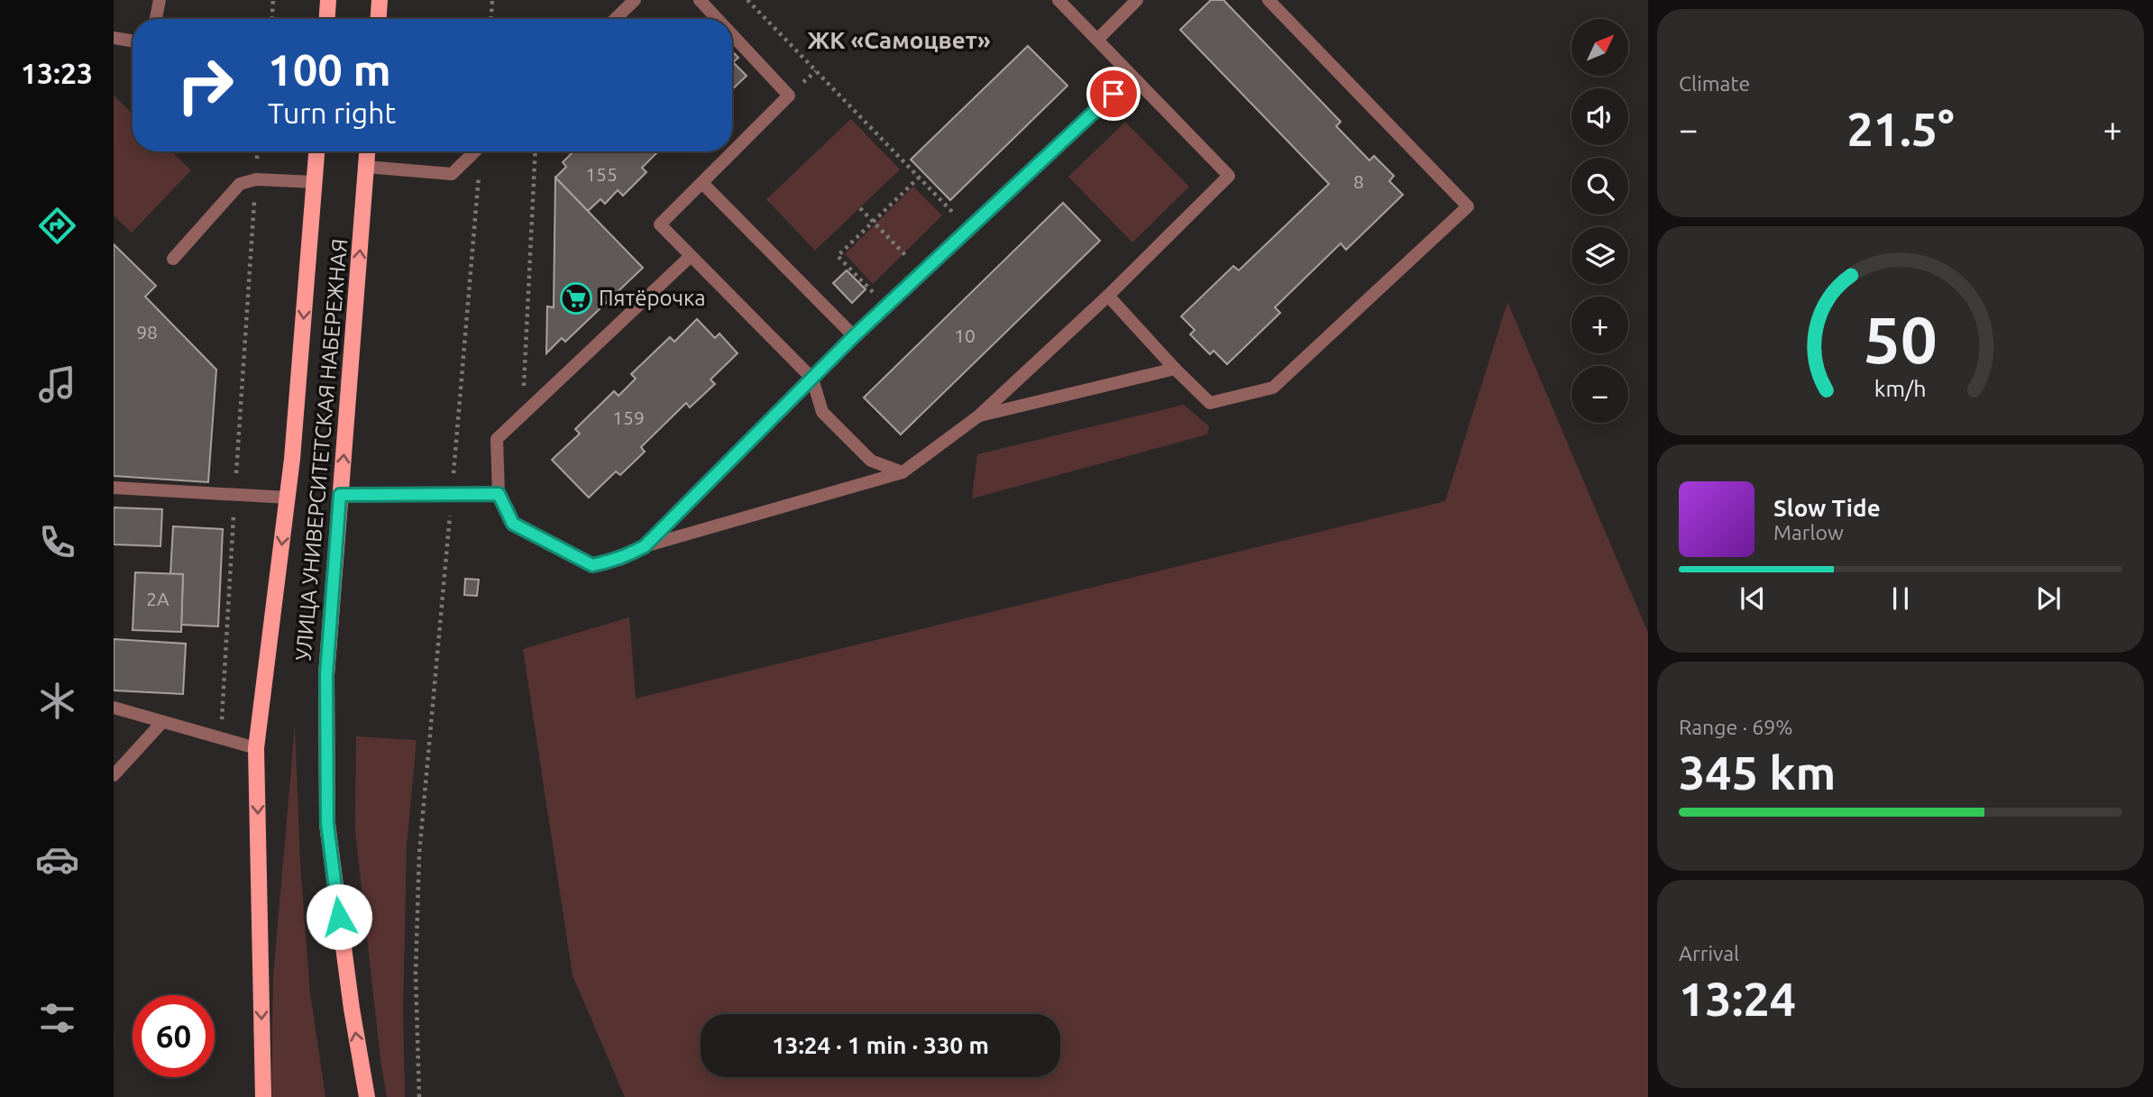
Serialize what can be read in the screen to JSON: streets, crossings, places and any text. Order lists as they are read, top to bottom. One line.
{"streets":{"main road":["УЛИЦА УНИВЕРСИТЕТСКАЯ НАБЕРЕЖНАЯ"]},"districts":["ЖК «Самоцвет»"],"places":{"supermarket":["Пятёрочка"]},"house_numbers":["155","8","98","10","159","2А"],"north":"top right","page":{"tabs":"13:23","tile":["Climate",["Range · 69%","345 km"],["Arrival","13:24"]],"map_buttons":["+","−"],"turn":["100 m","Turn right"],"heat":["−","21.5°","+"],"song":["Slow Tide","Marlow"],"limit":"60","trip":"13:24 · 1 min · 330 m","gauge":["50","km/h"]}}
